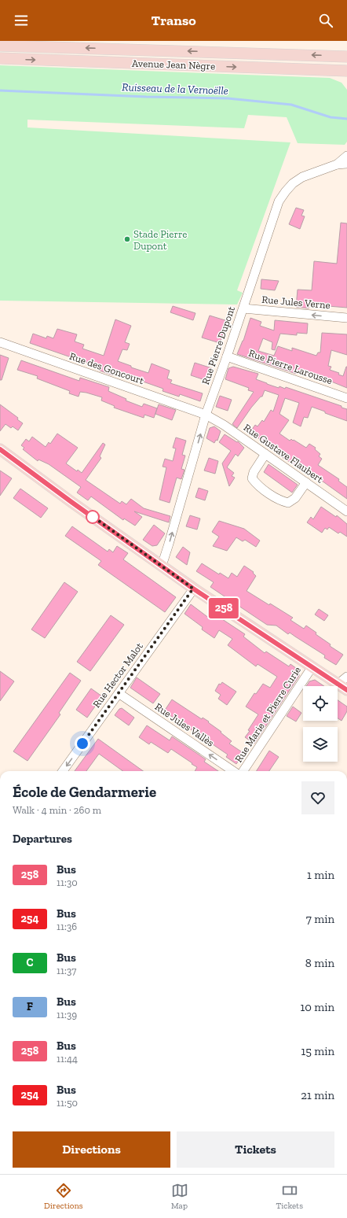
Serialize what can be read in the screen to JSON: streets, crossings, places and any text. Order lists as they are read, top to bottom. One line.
{"streets":{"main road":["Avenue Jean Nègre"],"street":["Rue Jules Verne","Rue Pierre Dupont","Rue Pierre Larousse","Rue des Goncourt","Rue Gustave Flaubert","Rue Hector Malot","Rue Marie et Pierre Curie","Rue Jules Vallès"]},"crossings":[["Rue Jules Verne","Rue Pierre Dupont"],["Rue Pierre Dupont","Rue Pierre Larousse"],["Rue Pierre Dupont","Rue des Goncourt"],["Rue Pierre Dupont","Rue Gustave Flaubert"],["Rue des Goncourt","Rue Gustave Flaubert"],["Rue Hector Malot","Rue Jules Vallès"]],"one_way":["Rue Jules Verne","Rue Hector Malot","Rue Jules Vallès"],"water":["Ruisseau de la Vernoëlle"],"places":["Stade Pierre Dupont"],"lines":["bus line 258"],"page":{"header":"Transo","on_map":"258","heading":[["École de Gendarmerie","Walk · 4 min · 260 m"],"Departures"],"list":[{"mark":"258","name":"Bus","note":"11:30","value":"1 min"},{"mark":"254","name":"Bus","note":"11:36","value":"7 min"},{"mark":"C","name":"Bus","note":"11:37","value":"8 min"},{"mark":"F","name":"Bus","note":"11:39","value":"10 min"},{"mark":"258","name":"Bus","note":"11:44","value":"15 min"},{"mark":"254","name":"Bus","note":"11:50","value":"21 min"}],"buttons":["Directions","Tickets"],"tabs":["Directions","Map","Tickets"]}}
